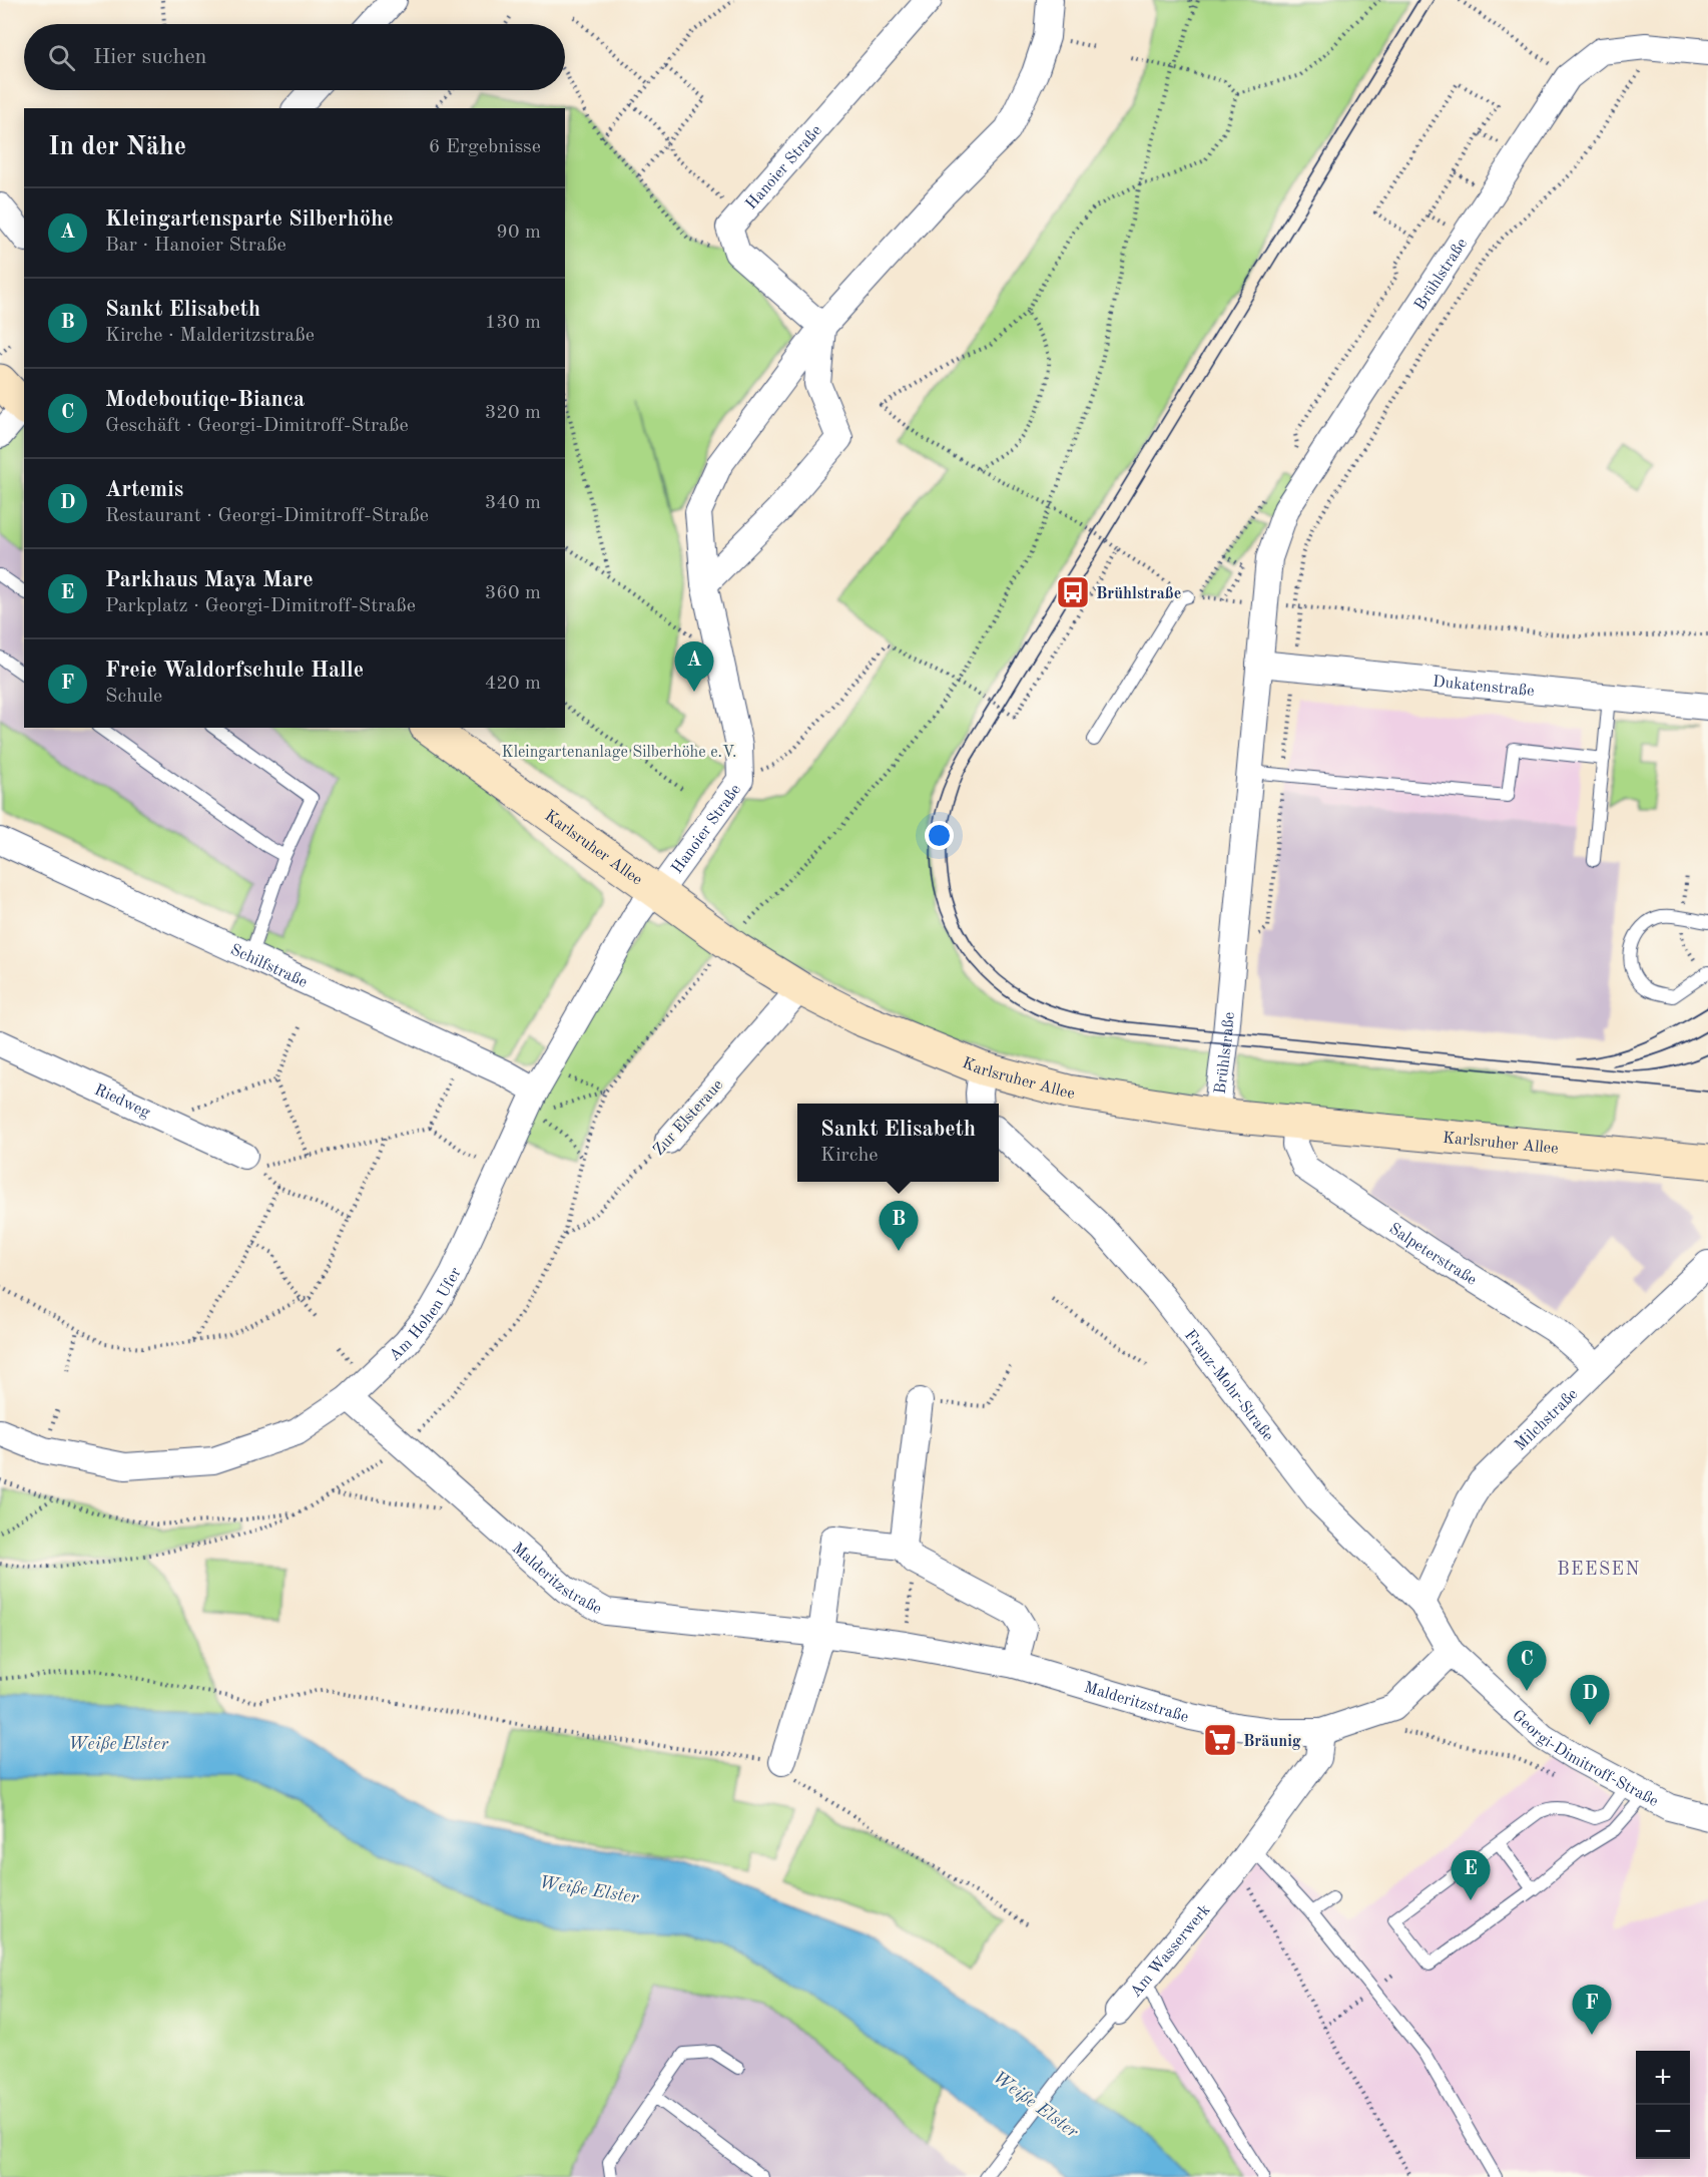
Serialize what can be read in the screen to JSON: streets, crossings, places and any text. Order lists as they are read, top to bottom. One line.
{"streets":{"street":["Hanoier Straße","Brühlstraße","Dukatenstraße","Karlsruher Allee","Schilfstraße","Riedweg","Zur Elsteraue","Salpeterstraße","Am Hohen Ufer","Franz-Mohr-Straße","Milchstraße","Malderitzstraße","Georgi-Dimitroff-Straße","Am Wasserwerk"]},"crossings":[["Hanoier Straße","Karlsruher Allee"],["Hanoier Straße","Am Hohen Ufer"],["Brühlstraße","Dukatenstraße"],["Brühlstraße","Karlsruher Allee"],["Karlsruher Allee","Zur Elsteraue"],["Karlsruher Allee","Salpeterstraße"],["Karlsruher Allee","Am Hohen Ufer"],["Schilfstraße","Am Hohen Ufer"],["Salpeterstraße","Milchstraße"],["Am Hohen Ufer","Malderitzstraße"],["Franz-Mohr-Straße","Milchstraße"],["Franz-Mohr-Straße","Malderitzstraße"],["Franz-Mohr-Straße","Georgi-Dimitroff-Straße"],["Malderitzstraße","Georgi-Dimitroff-Straße"],["Malderitzstraße","Am Wasserwerk"]],"districts":["BEESEN"],"water":["Weiße Elster"],"parks":["Kleingartenanlage Silberhöhe e.V."],"places":{"bus stop":["Brühlstraße"],"supermarket":["Bräunig"]},"page":{"search":"Hier suchen","heading":["In der Nähe","6 Ergebnisse"],"list":[{"mark":"A","name":"Kleingartensparte Silberhöhe","note":"Bar · Hanoier Straße","value":"90 m"},{"mark":"B","name":"Sankt Elisabeth","note":"Kirche · Malderitzstraße","value":"130 m"},{"mark":"C","name":"Modeboutiqe-Bianca","note":"Geschäft · Georgi-Dimitroff-Straße","value":"320 m"},{"mark":"D","name":"Artemis","note":"Restaurant · Georgi-Dimitroff-Straße","value":"340 m"},{"mark":"E","name":"Parkhaus Maya Mare","note":"Parkplatz · Georgi-Dimitroff-Straße","value":"360 m"},{"mark":"F","name":"Freie Waldorfschule Halle","note":"Schule","value":"420 m"}],"pins":["A","B","C","D","E","F"],"popup":["Sankt Elisabeth","Kirche"],"map_buttons":["+","−"]}}
